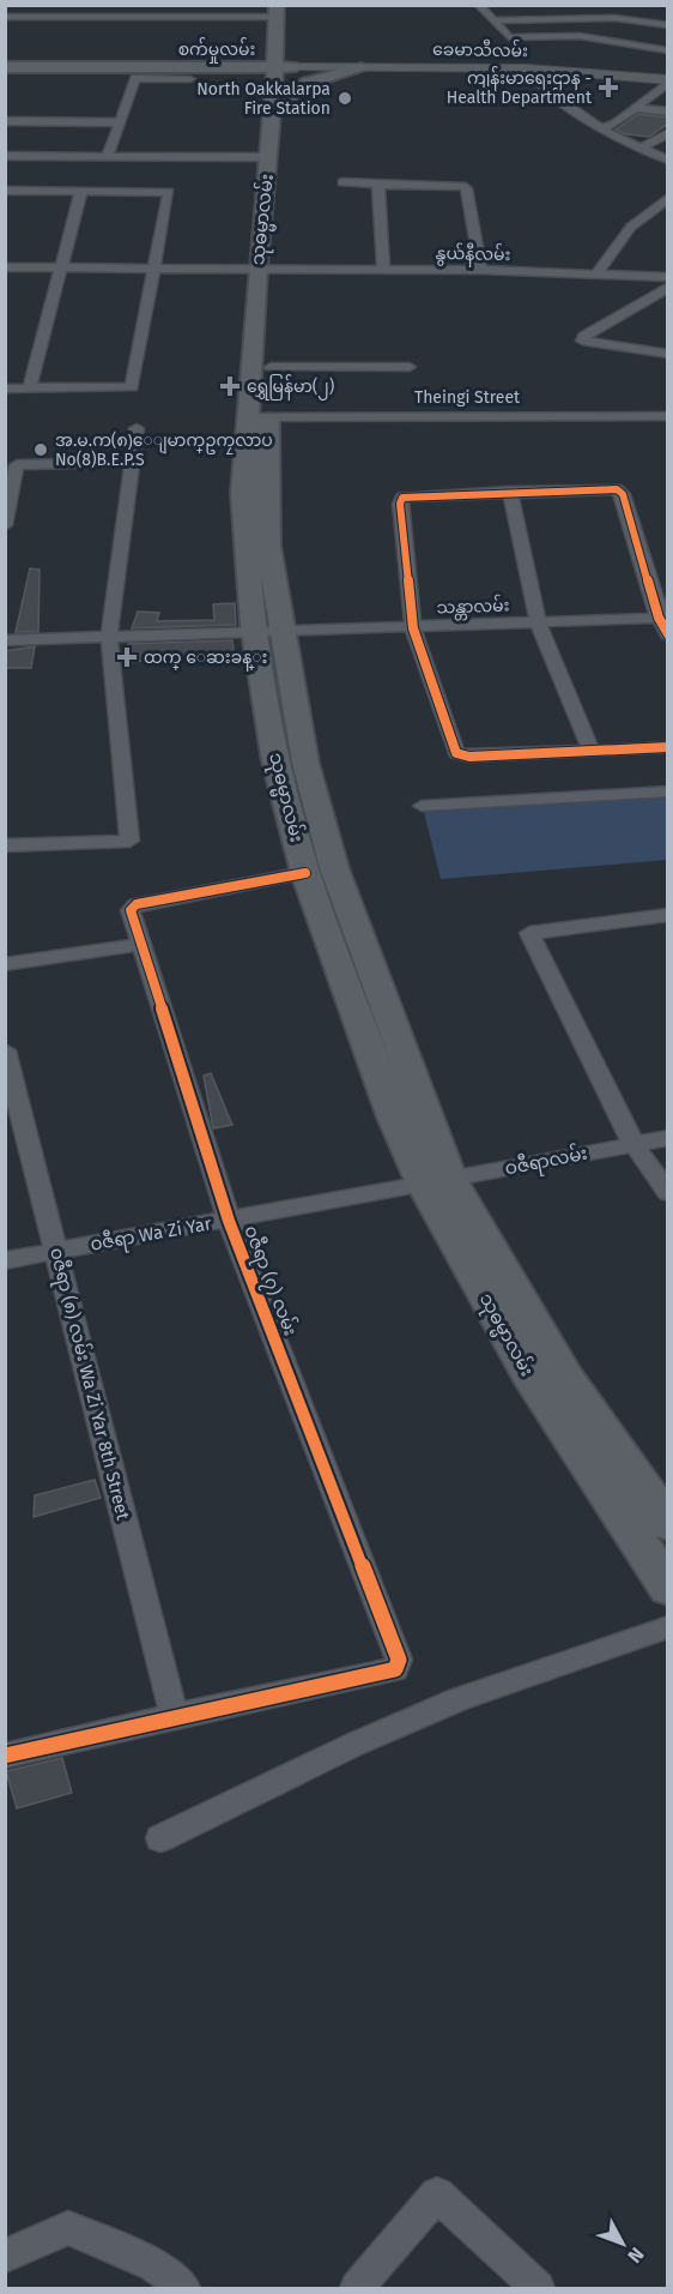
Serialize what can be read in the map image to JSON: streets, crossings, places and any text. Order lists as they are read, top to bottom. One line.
{"streets":{"main road":["စက်မှုလမ်း","ခေမာသီလမ်း","သုဓမ္မာလမ်း"],"street":["နွယ်နီလမ်း","Theingi Street","သန္တာလမ်း","ဝဇီရာလမ်း","၀ဇီရာ Wa Zi Yar","၀ဇီရာ (၇) လမ်း","၀ဇီရာ (၈) လမ်း Wa Zi Yar 8th Street"]},"crossings":[["စက်မှုလမ်း","ခေမာသီလမ်း"],["စက်မှုလမ်း","သုဓမ္မာလမ်း"],["ခေမာသီလမ်း","သုဓမ္မာလမ်း"],["သုဓမ္မာလမ်း","နွယ်နီလမ်း"],["သုဓမ္မာလမ်း","Theingi Street"],["သုဓမ္မာလမ်း","သန္တာလမ်း"],["သုဓမ္မာလမ်း","ဝဇီရာလမ်း"],["သုဓမ္မာလမ်း","၀ဇီရာ Wa Zi Yar"],["သုဓမ္မာလမ်း","၀ဇီရာ (၇) လမ်း"],["ဝဇီရာလမ်း","၀ဇီရာ Wa Zi Yar"],["၀ဇီရာ Wa Zi Yar","၀ဇီရာ (၇) လမ်း"],["၀ဇီရာ Wa Zi Yar","၀ဇီရာ (၈) လမ်း Wa Zi Yar 8th Street"],["၀ဇီရာ (၇) လမ်း","၀ဇီရာ (၈) လမ်း Wa Zi Yar 8th Street"]],"places":{"health":["ကျန်းမာရေးဌာန - Health Department","ရွှေမြန်မာ(၂)","ထက္ ေဆးခန္း"],"other":["North Oakkalarpa Fire Station","အ.မ.က(၈)ေျမာက္ဥကၠလာပ No(8)B.E.P.S"]},"north":"bottom right"}
